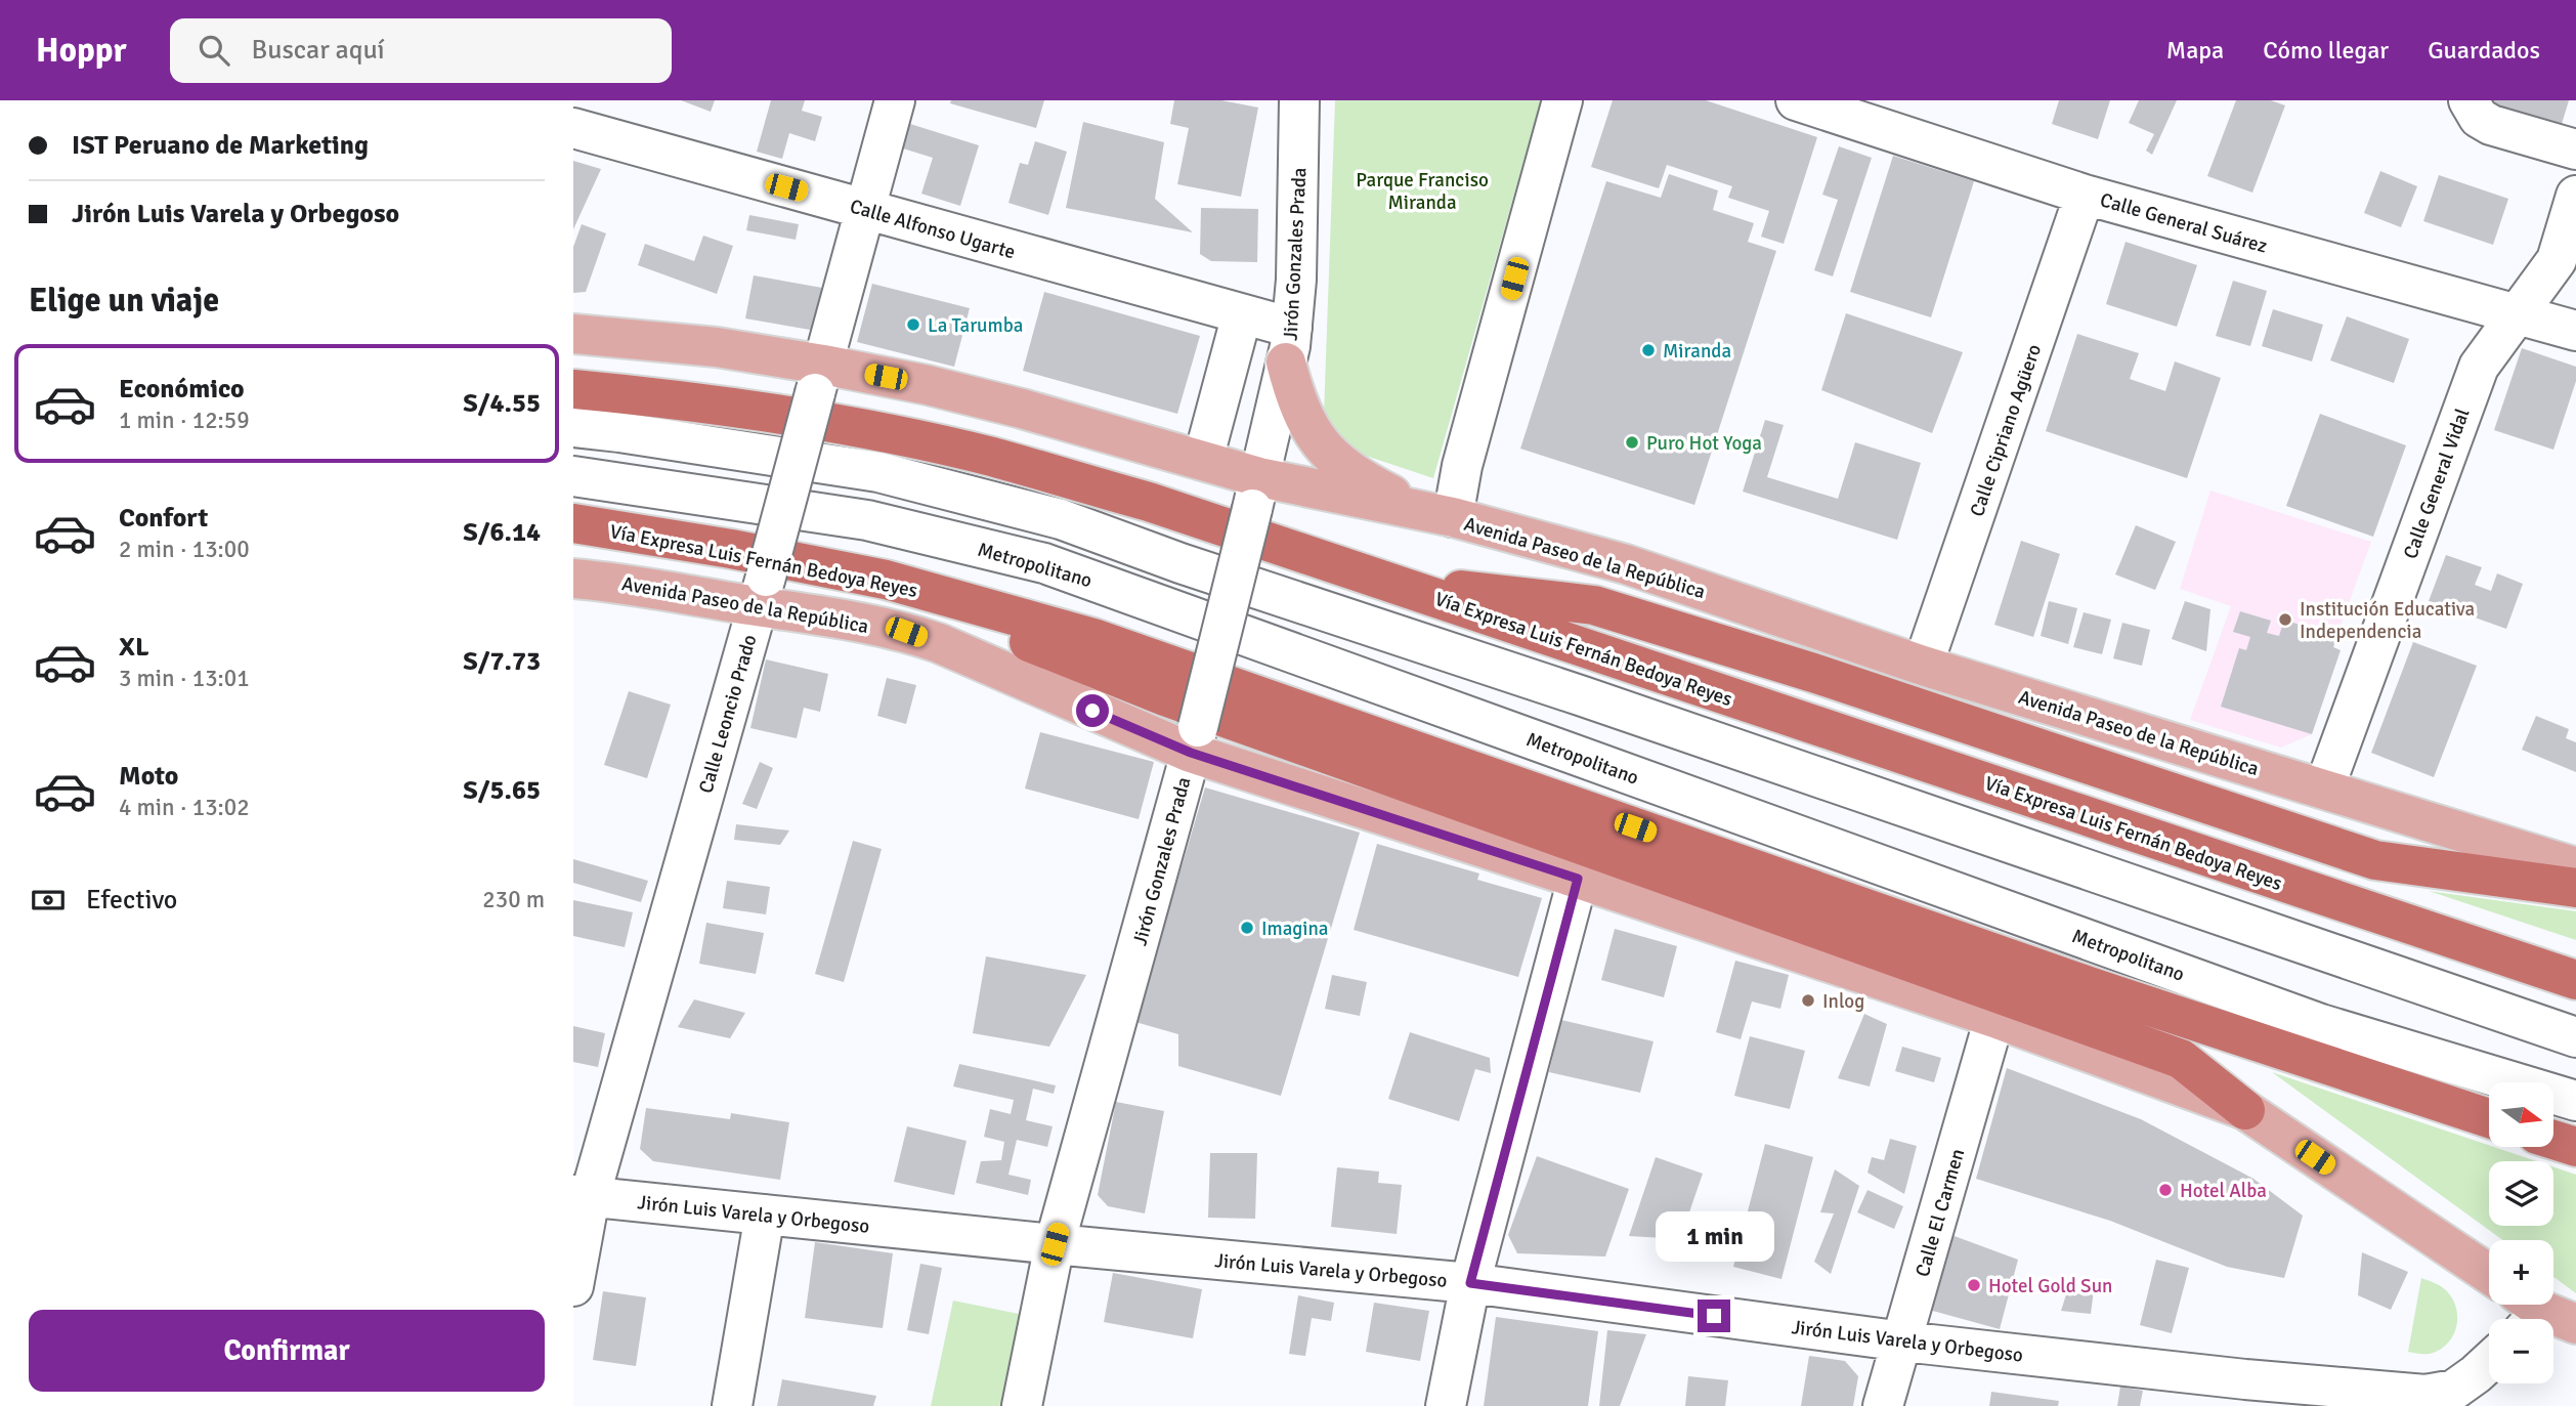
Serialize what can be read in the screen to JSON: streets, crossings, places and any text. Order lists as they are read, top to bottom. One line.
{"streets":{"highway":["Vía Expresa Luis Fernán Bedoya Reyes"],"main road":["Avenida Paseo de la República"],"street":["Calle General Suárez","Calle Alfonso Ugarte","Jirón Gonzales Prada","Calle Cipriano Agüero","Calle General Vidal","Metropolitano","Calle Leoncio Prado","Calle El Carmen","Jirón Luis Varela y Orbegoso"]},"crossings":[["Calle General Suárez","Calle Cipriano Agüero"],["Calle General Suárez","Calle General Vidal"],["Calle Alfonso Ugarte","Jirón Gonzales Prada"],["Calle Alfonso Ugarte","Calle Leoncio Prado"],["Jirón Gonzales Prada","Avenida Paseo de la República"],["Jirón Gonzales Prada","Jirón Luis Varela y Orbegoso"],["Calle Cipriano Agüero","Avenida Paseo de la República"],["Calle General Vidal","Avenida Paseo de la República"],["Avenida Paseo de la República","Calle Leoncio Prado"],["Avenida Paseo de la República","Calle El Carmen"],["Calle Leoncio Prado","Jirón Luis Varela y Orbegoso"],["Calle El Carmen","Jirón Luis Varela y Orbegoso"]],"parks":["Parque Franciso Miranda"],"places":["La Tarumba","Miranda","Puro Hot Yoga","Institución Educativa Independencia","Imagina","Inlog","Hotel Alba","Hotel Gold Sun"],"north":"right","page":{"header":"Hoppr","search":"Buscar aquí","nav":["Mapa","Cómo llegar","Guardados"],"banner":["IST Peruano de Marketing","Jirón Luis Varela y Orbegoso"],"heading":"Elige un viaje","list":[{"name":"Económico","note":"1 min · 12:59","value":"S/4.55"},{"name":"Confort","note":"2 min · 13:00","value":"S/6.14"},{"name":"XL","note":"3 min · 13:01","value":"S/7.73"},{"name":"Moto","note":"4 min · 13:02","value":"S/5.65"}],"pay":["Efectivo","230 m"],"map_buttons":["+","−"],"bubble":"1 min","buttons":"Confirmar"}}
